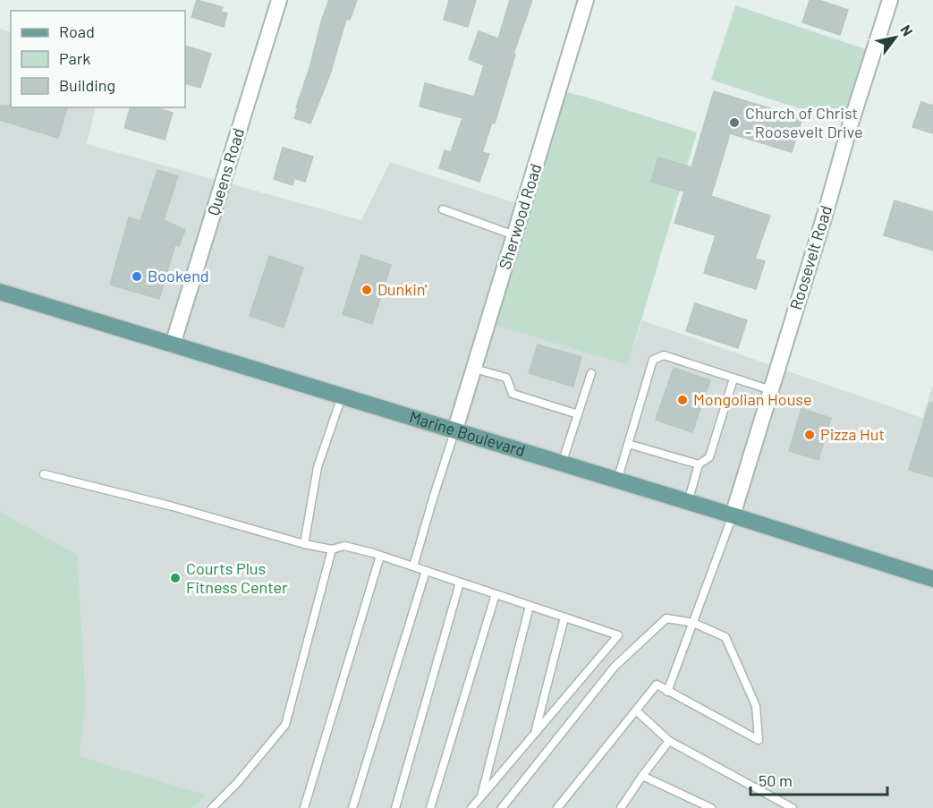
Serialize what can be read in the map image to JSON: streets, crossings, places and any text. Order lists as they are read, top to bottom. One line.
{"streets":{"main road":["Marine Boulevard"],"street":["Queens Road","Sherwood Road","Roosevelt Road"]},"crossings":[["Queens Road","Marine Boulevard"],["Sherwood Road","Marine Boulevard"],["Roosevelt Road","Marine Boulevard"]],"places":["Church of Christ - Roosevelt Drive","Bookend","Dunkin'","Mongolian House","Pizza Hut","Courts Plus Fitness Center"],"legend":["Road","Park","Building"],"scale_bar":"50 m","north":"top right"}
